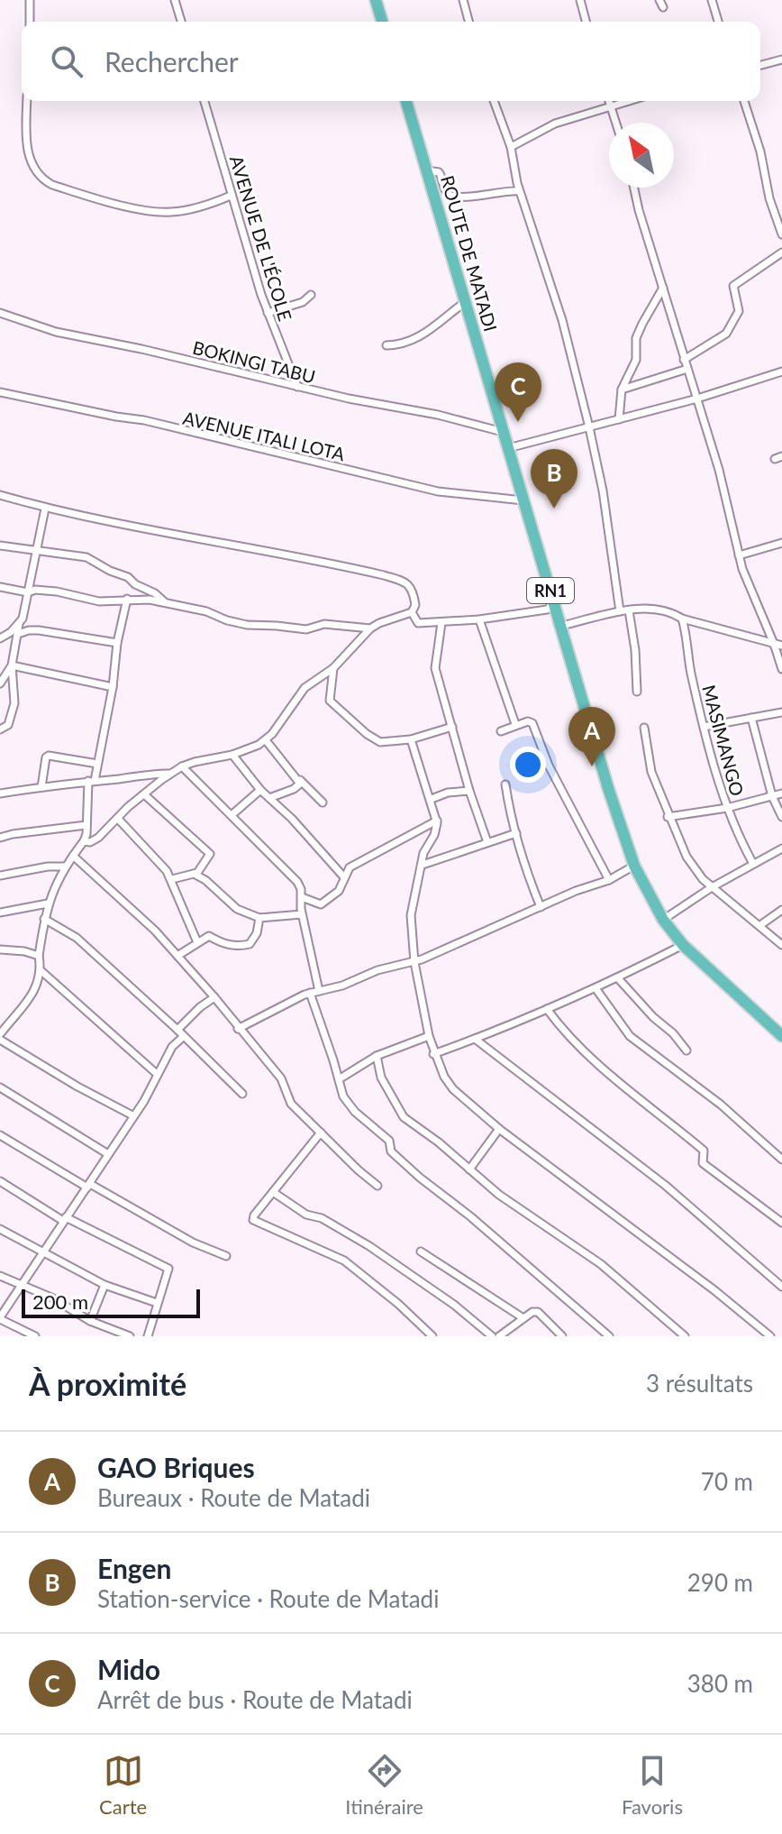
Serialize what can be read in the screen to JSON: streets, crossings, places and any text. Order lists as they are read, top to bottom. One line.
{"streets":{"highway":["ROUTE DE MATADI","RN1"],"street":["AVENUE DE L'ÉCOLE","BOKINGI TABU","AVENUE ITALI LOTA","MASIMANGO"]},"crossings":[["AVENUE DE L'ÉCOLE","BOKINGI TABU"],["ROUTE DE MATADI","BOKINGI TABU"],["ROUTE DE MATADI","AVENUE ITALI LOTA"]],"scale_bar":"200 m","north":"top left","page":{"search":"Rechercher","pins":["C","B","A"],"scale":"200 m","heading":["À proximité","3 résultats"],"list":[{"mark":"A","name":"GAO Briques","note":"Bureaux · Route de Matadi","value":"70 m"},{"mark":"B","name":"Engen","note":"Station-service · Route de Matadi","value":"290 m"},{"mark":"C","name":"Mido","note":"Arrêt de bus · Route de Matadi","value":"380 m"}],"nav":["Carte","Itinéraire","Favoris"]}}
